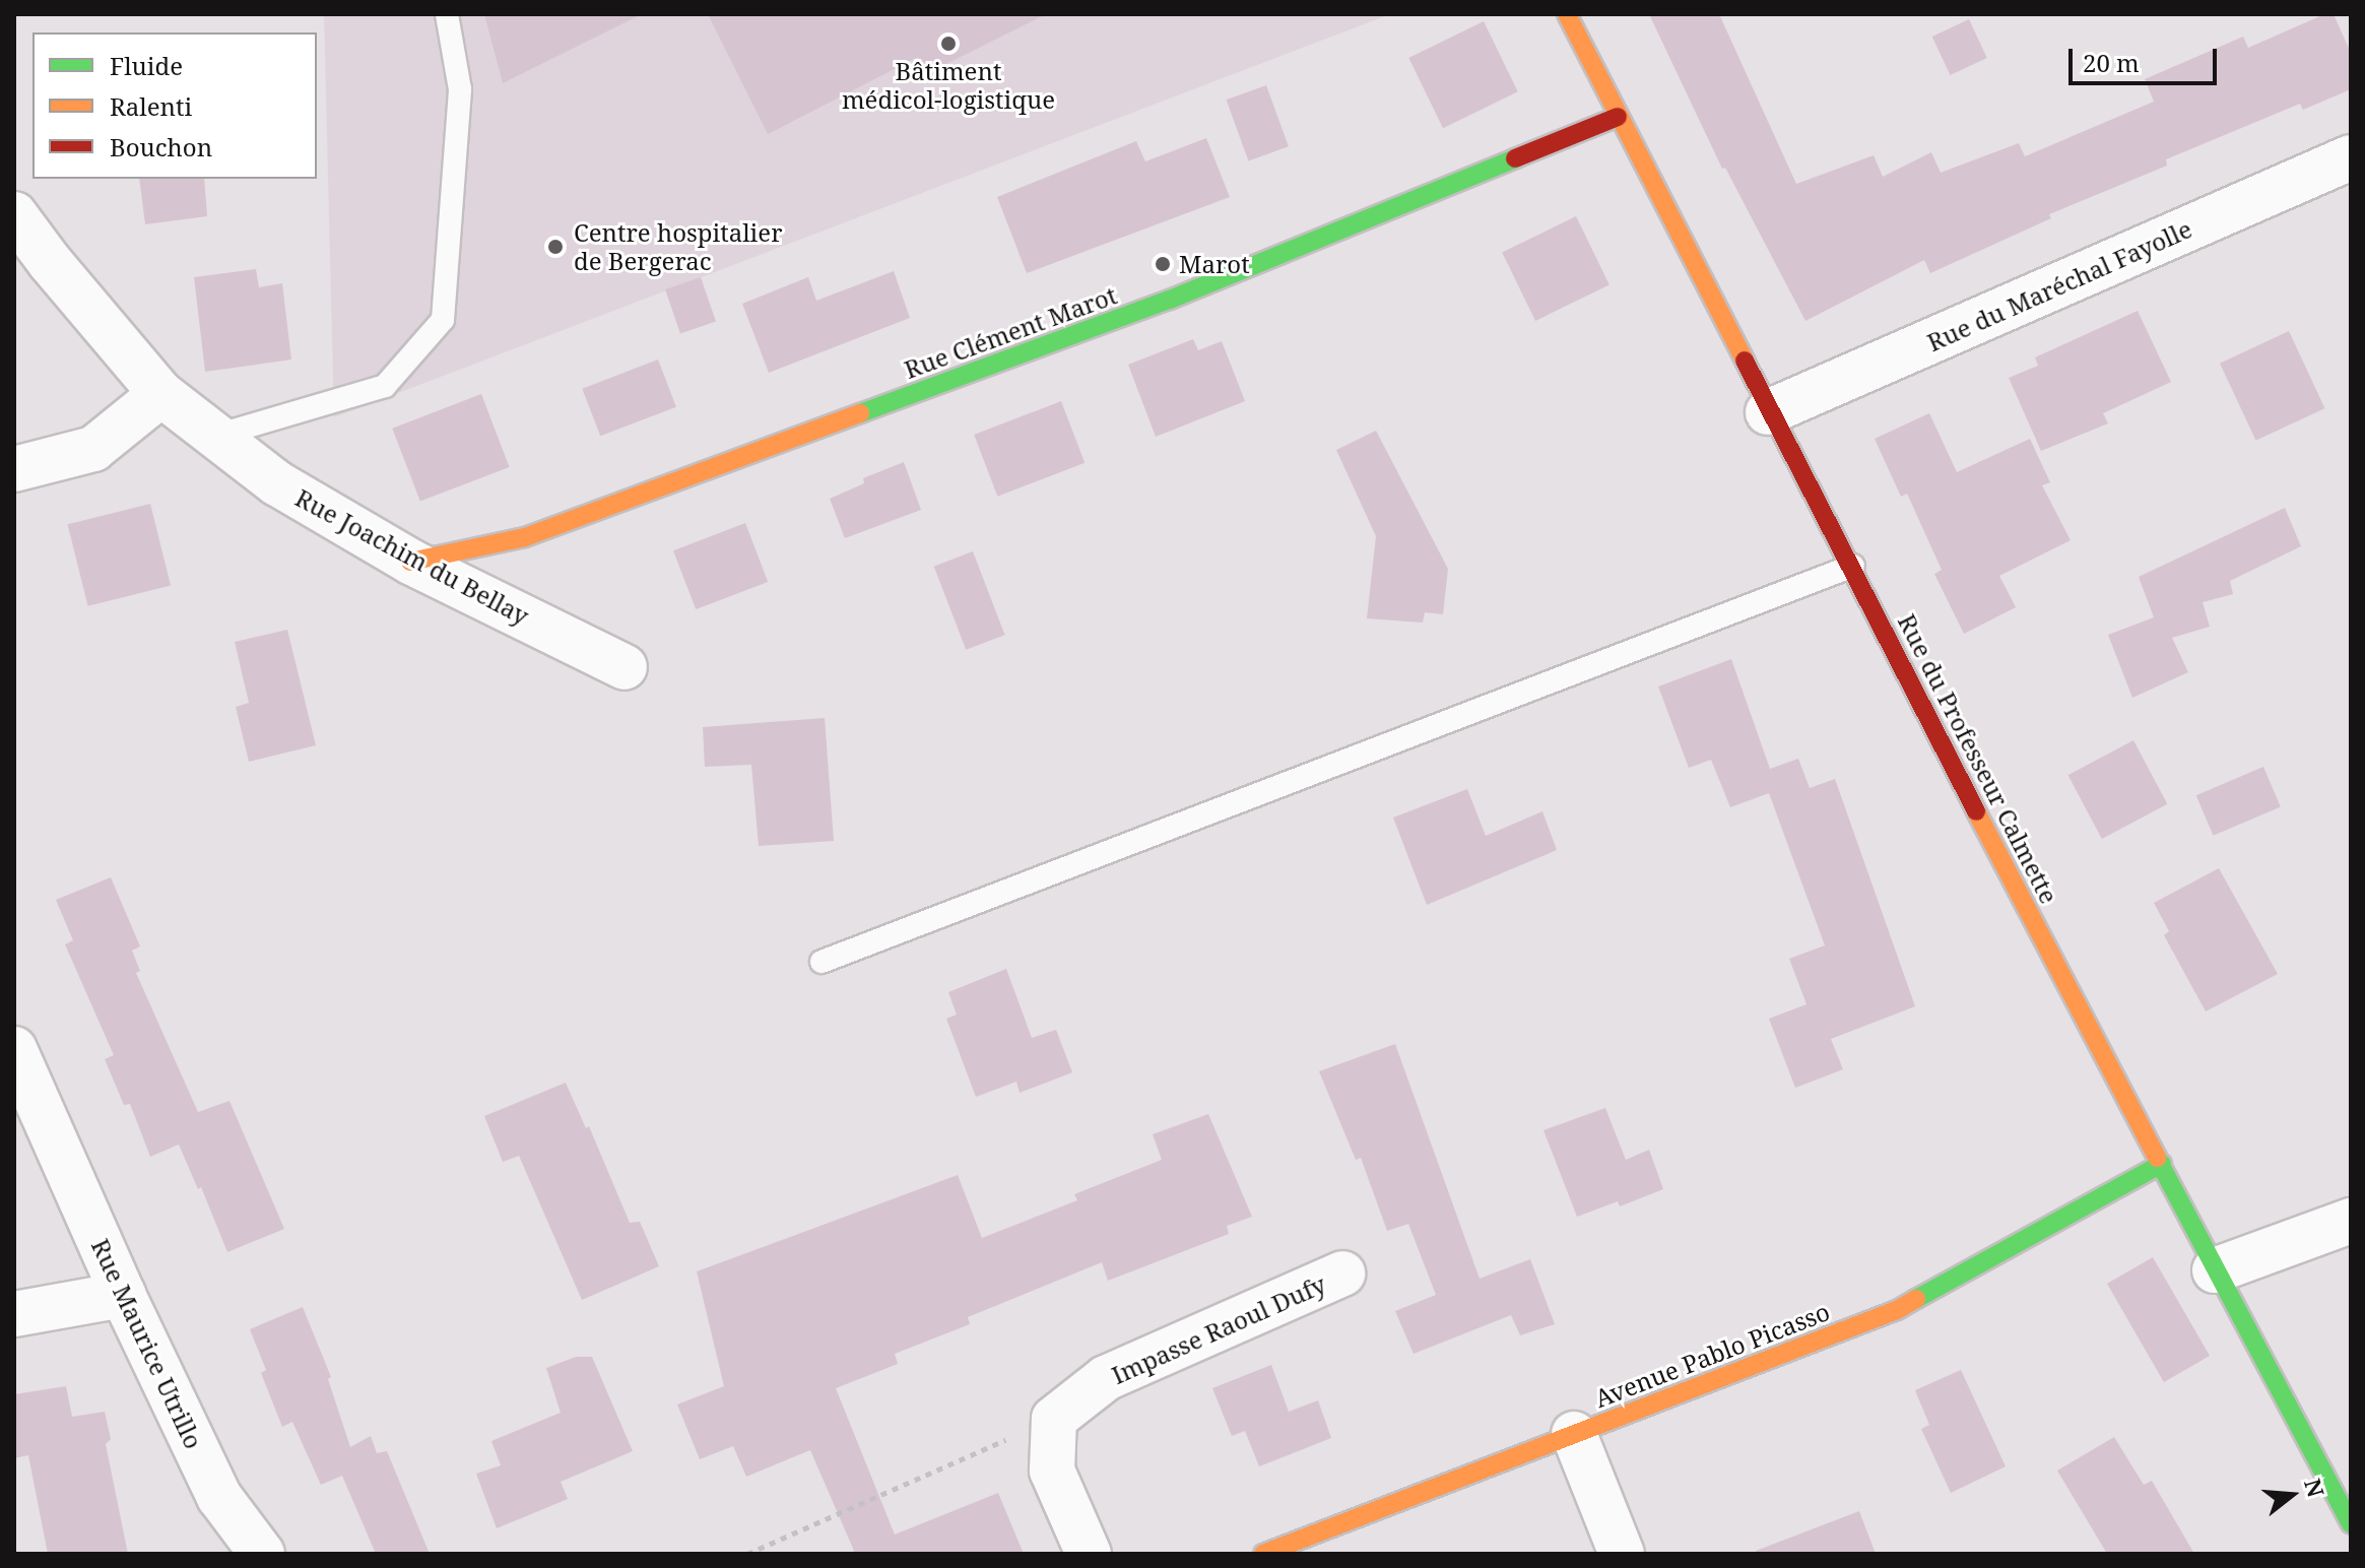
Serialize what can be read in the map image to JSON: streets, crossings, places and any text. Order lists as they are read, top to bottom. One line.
{"streets":{"street":["Rue du Maréchal Fayolle","Rue Clément Marot","Rue Joachim du Bellay","Rue du Professeur Calmette","Impasse Raoul Dufy","Rue Maurice Utrillo","Avenue Pablo Picasso"]},"crossings":[["Rue du Maréchal Fayolle","Rue du Professeur Calmette"],["Rue Clément Marot","Rue Joachim du Bellay"],["Rue Clément Marot","Rue du Professeur Calmette"],["Rue du Professeur Calmette","Avenue Pablo Picasso"]],"places":["Bâtiment médicol-logistique","Centre hospitalier de Bergerac","Marot"],"legend":["Fluide","Ralenti","Bouchon"],"scale_bar":"20 m","north":"right"}
